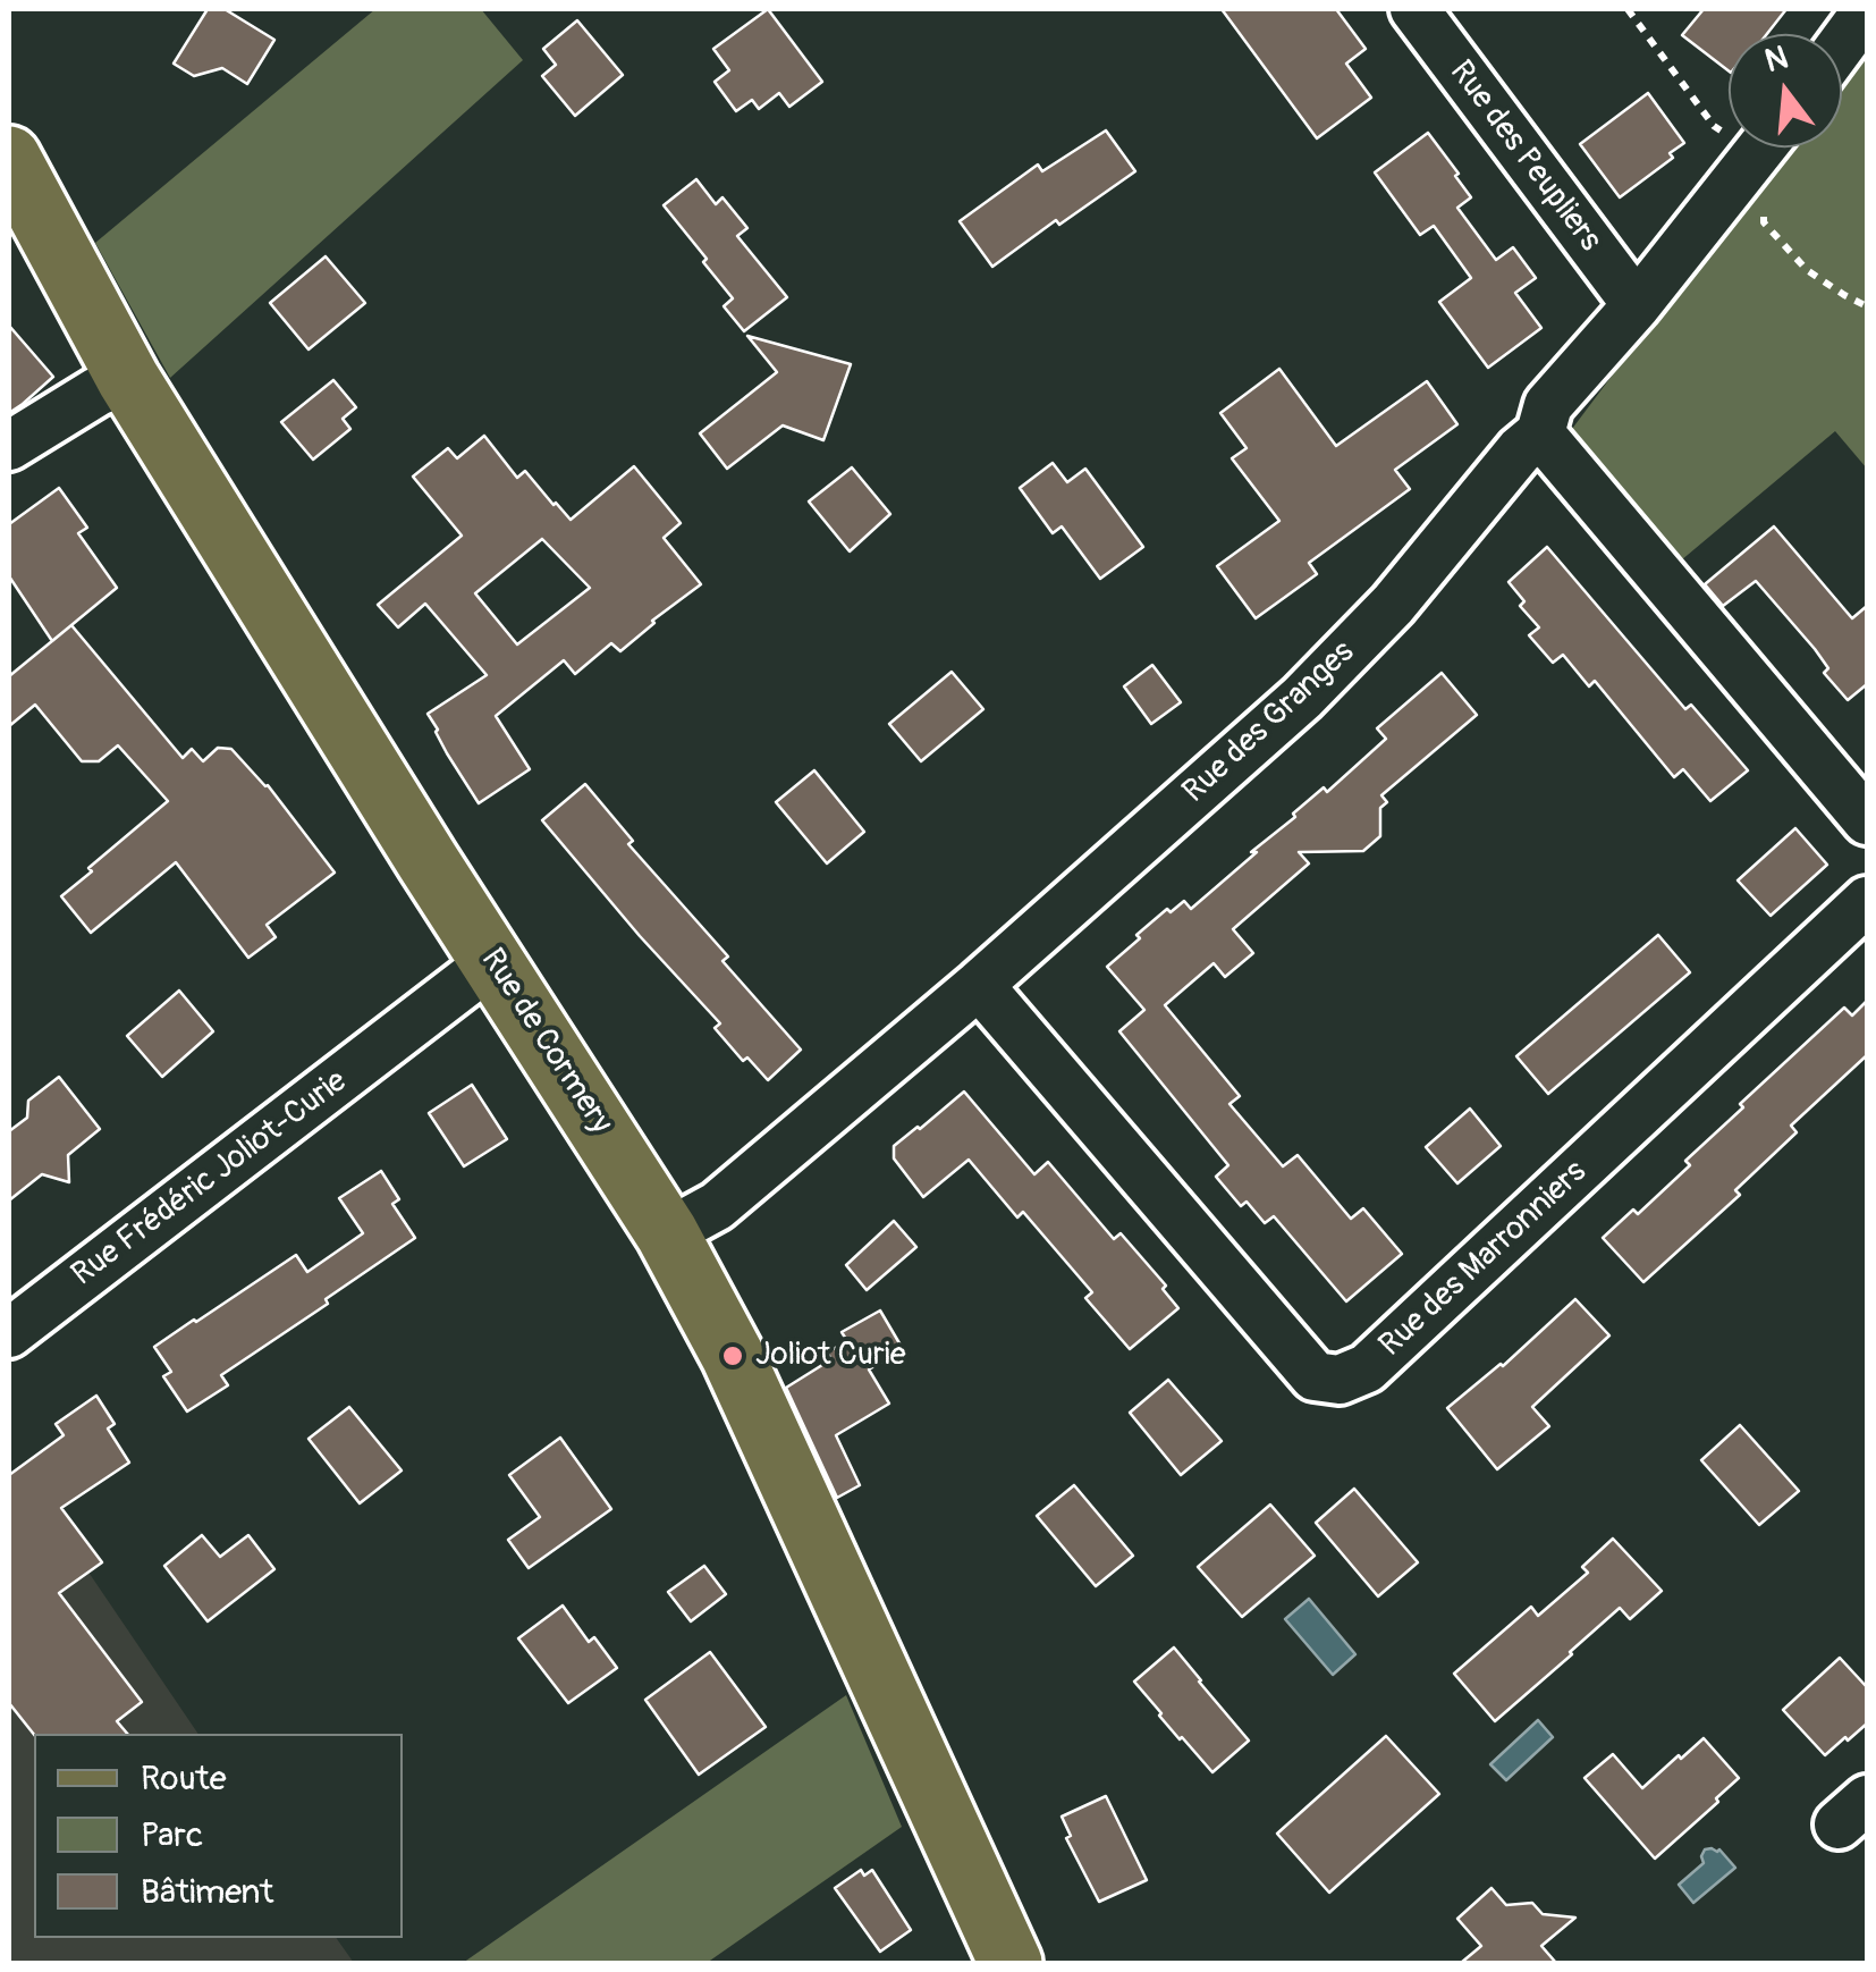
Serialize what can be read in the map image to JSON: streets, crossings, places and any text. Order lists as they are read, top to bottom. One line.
{"streets":{"main road":["Rue de Cormery"],"street":["Rue des Peupliers","Rue des Granges","Rue Frédéric Joliot-Curie","Rue des Marronniers"]},"crossings":[["Rue des Peupliers","Rue des Granges"],["Rue des Granges","Rue de Cormery"],["Rue des Granges","Rue des Marronniers"],["Rue de Cormery","Rue Frédéric Joliot-Curie"]],"places":["Joliot Curie"],"legend":["Route","Parc","Bâtiment"],"north":"top"}
